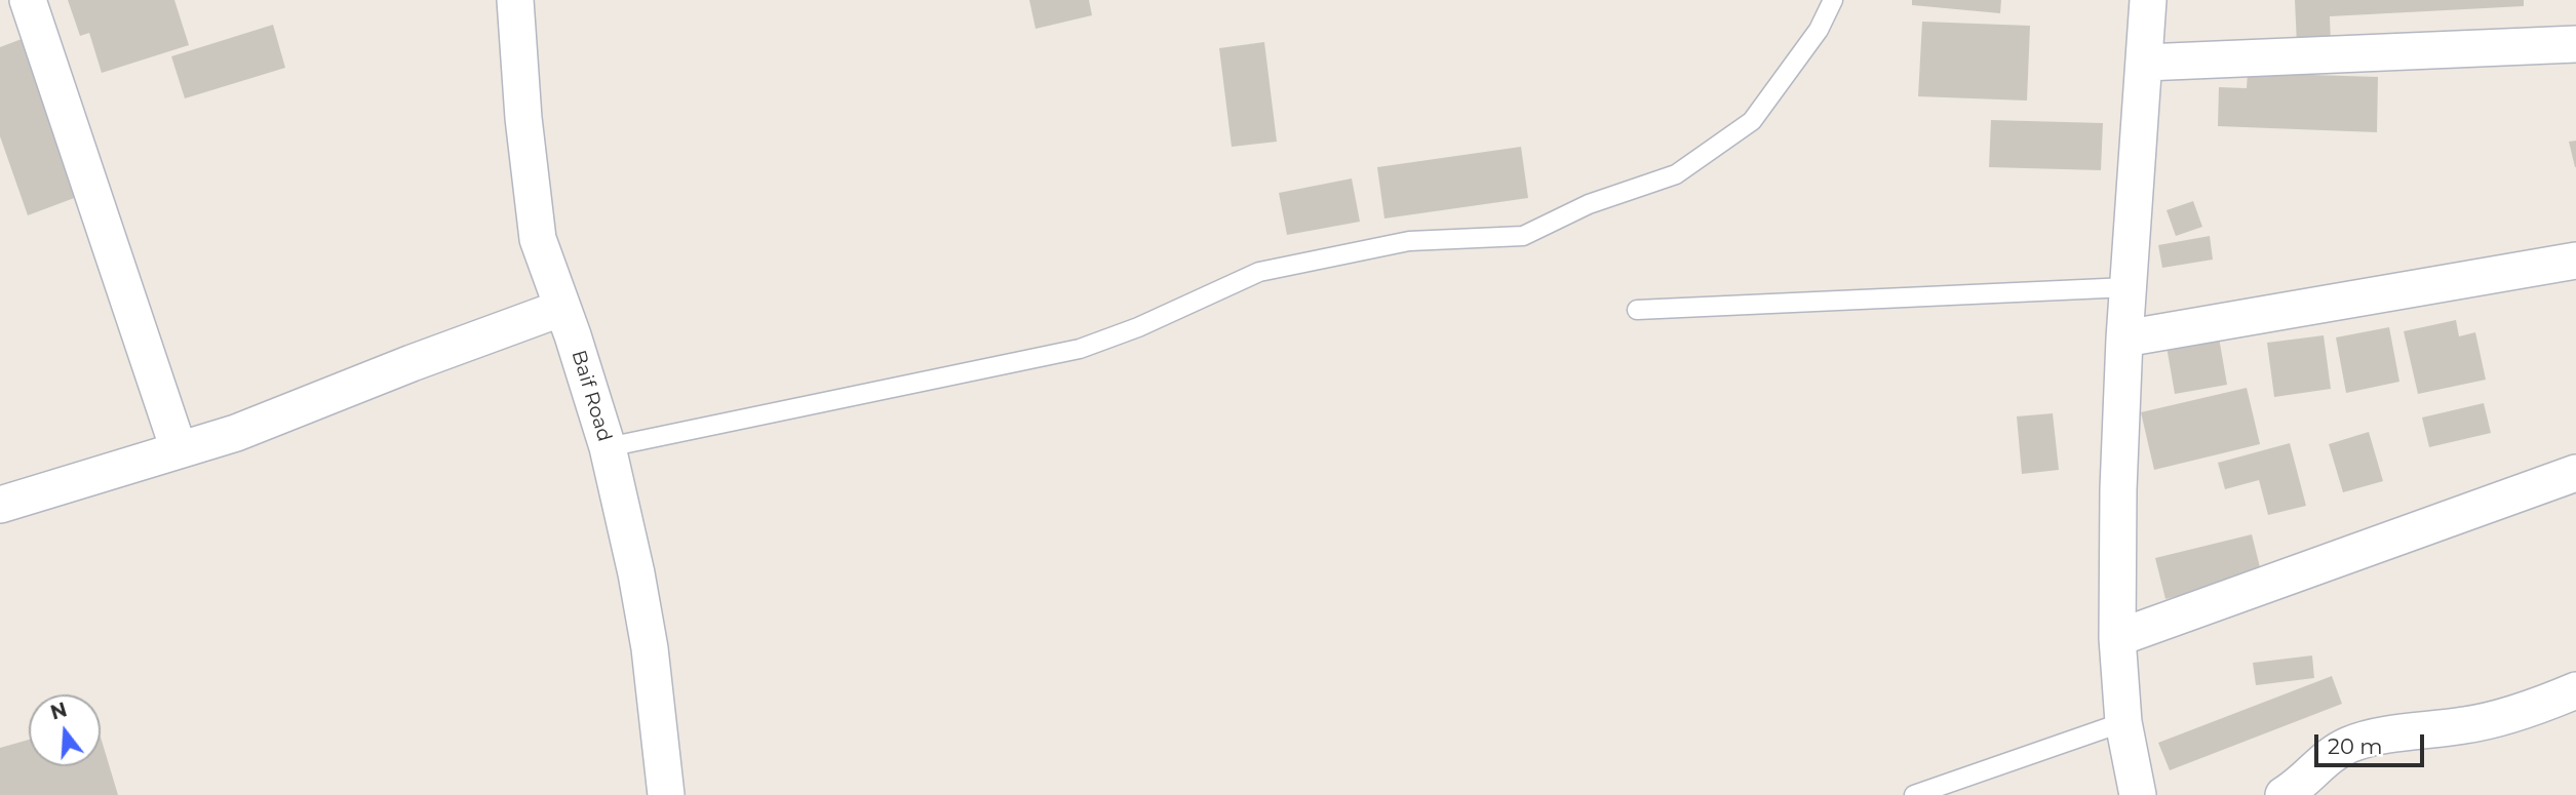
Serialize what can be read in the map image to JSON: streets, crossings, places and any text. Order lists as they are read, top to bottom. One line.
{"streets":{"street":["Baif Road"]},"scale_bar":"20 m","north":"top"}
